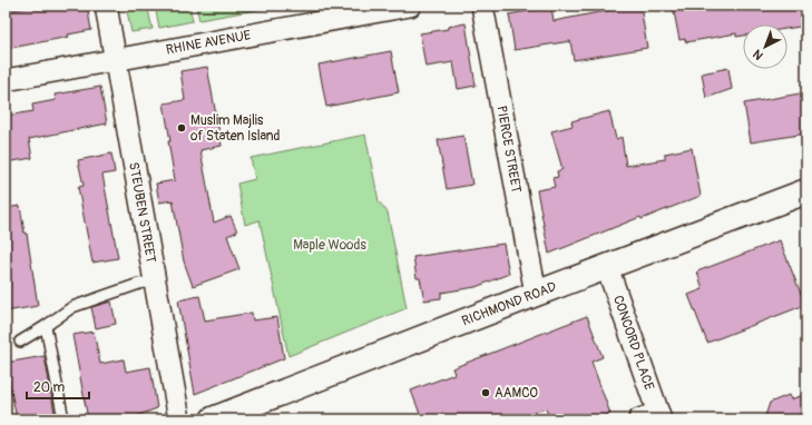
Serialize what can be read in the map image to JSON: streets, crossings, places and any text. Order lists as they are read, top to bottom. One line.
{"streets":{"main road":["RICHMOND ROAD"],"street":["RHINE AVENUE","PIERCE STREET","STEUBEN STREET","CONCORD PLACE"]},"crossings":[["RHINE AVENUE","STEUBEN STREET"],["PIERCE STREET","RICHMOND ROAD"],["RICHMOND ROAD","CONCORD PLACE"]],"parks":["Maple Woods"],"places":["Muslim Majlis of Staten Island","AAMCO"],"scale_bar":"20 m","north":"bottom left"}
